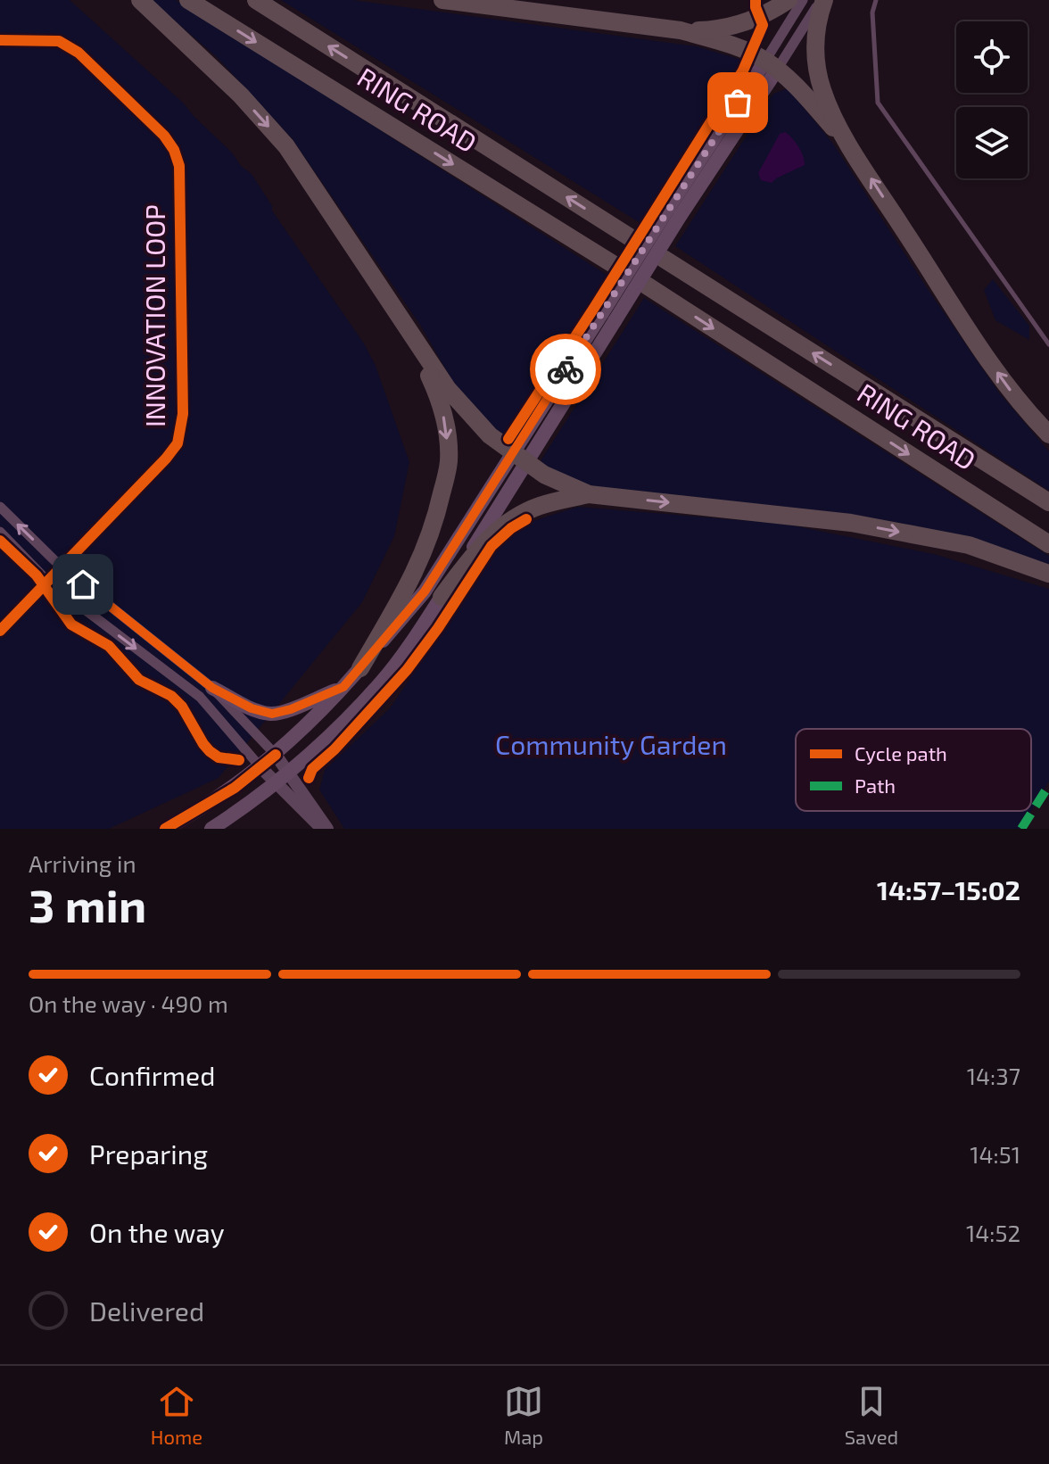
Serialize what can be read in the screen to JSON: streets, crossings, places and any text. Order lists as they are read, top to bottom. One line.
{"streets":{"highway":["RING ROAD"],"street":["INNOVATION LOOP"]},"parks":["Community Garden"],"legend":["Cycle path","Path"],"page":{"heading":["3 min","Arriving in","14:57–15:02"],"bar":"On the way · 490 m","list":[["Confirmed","14:37"],["Preparing","14:51"],["On the way","14:52"],"Delivered"],"tabs":["Home","Map","Saved"]}}
